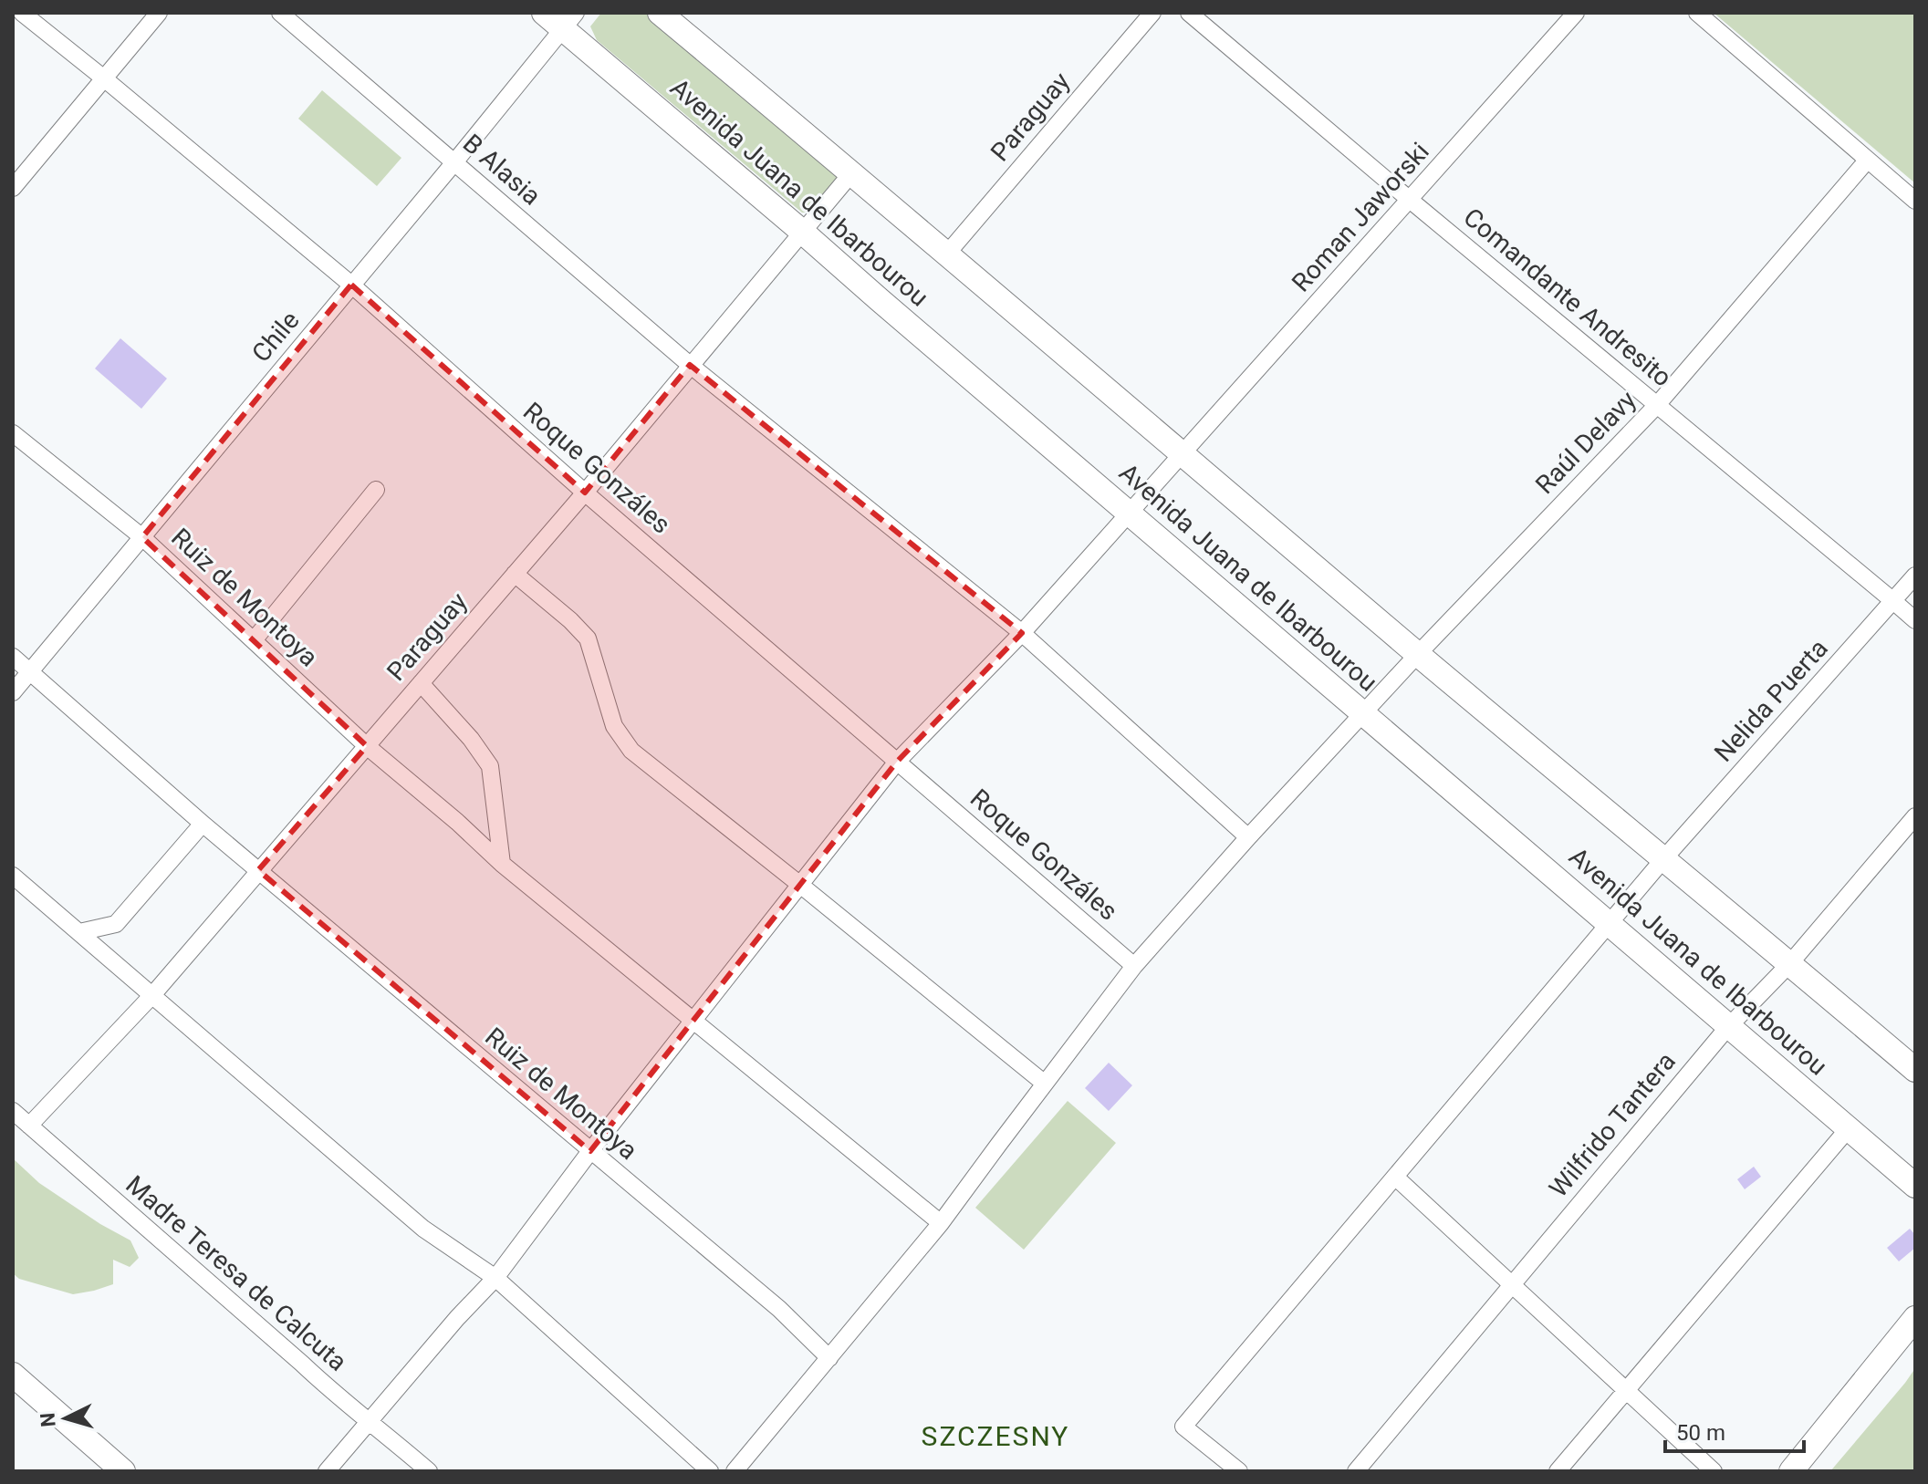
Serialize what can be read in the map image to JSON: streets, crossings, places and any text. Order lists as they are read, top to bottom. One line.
{"streets":{"main road":["Avenida Juana de Ibarbourou"],"street":["Paraguay","B Alasia","Roman Jaworski","Comandante Andresito","Chile","Raúl Delavy","Roque Gonzáles","Ruiz de Montoya","Nelida Puerta","Wilfrido Tantera","Madre Teresa de Calcuta"]},"crossings":[["Paraguay","B Alasia"],["Paraguay","Avenida Juana de Ibarbourou"],["Paraguay","Roque Gonzáles"],["Paraguay","Ruiz de Montoya"],["Paraguay","Madre Teresa de Calcuta"],["B Alasia","Roman Jaworski"],["B Alasia","Chile"],["B Alasia","Raúl Delavy"],["Avenida Juana de Ibarbourou","Roman Jaworski"],["Avenida Juana de Ibarbourou","Chile"],["Avenida Juana de Ibarbourou","Raúl Delavy"],["Avenida Juana de Ibarbourou","Nelida Puerta"],["Avenida Juana de Ibarbourou","Wilfrido Tantera"],["Roman Jaworski","Comandante Andresito"],["Roman Jaworski","Roque Gonzáles"],["Roman Jaworski","Ruiz de Montoya"],["Roman Jaworski","Madre Teresa de Calcuta"],["Comandante Andresito","Raúl Delavy"],["Comandante Andresito","Nelida Puerta"],["Chile","Roque Gonzáles"],["Chile","Ruiz de Montoya"],["Raúl Delavy","Roque Gonzáles"],["Raúl Delavy","Ruiz de Montoya"]],"districts":["SZCZESNY"],"scale_bar":"50 m","north":"left"}
